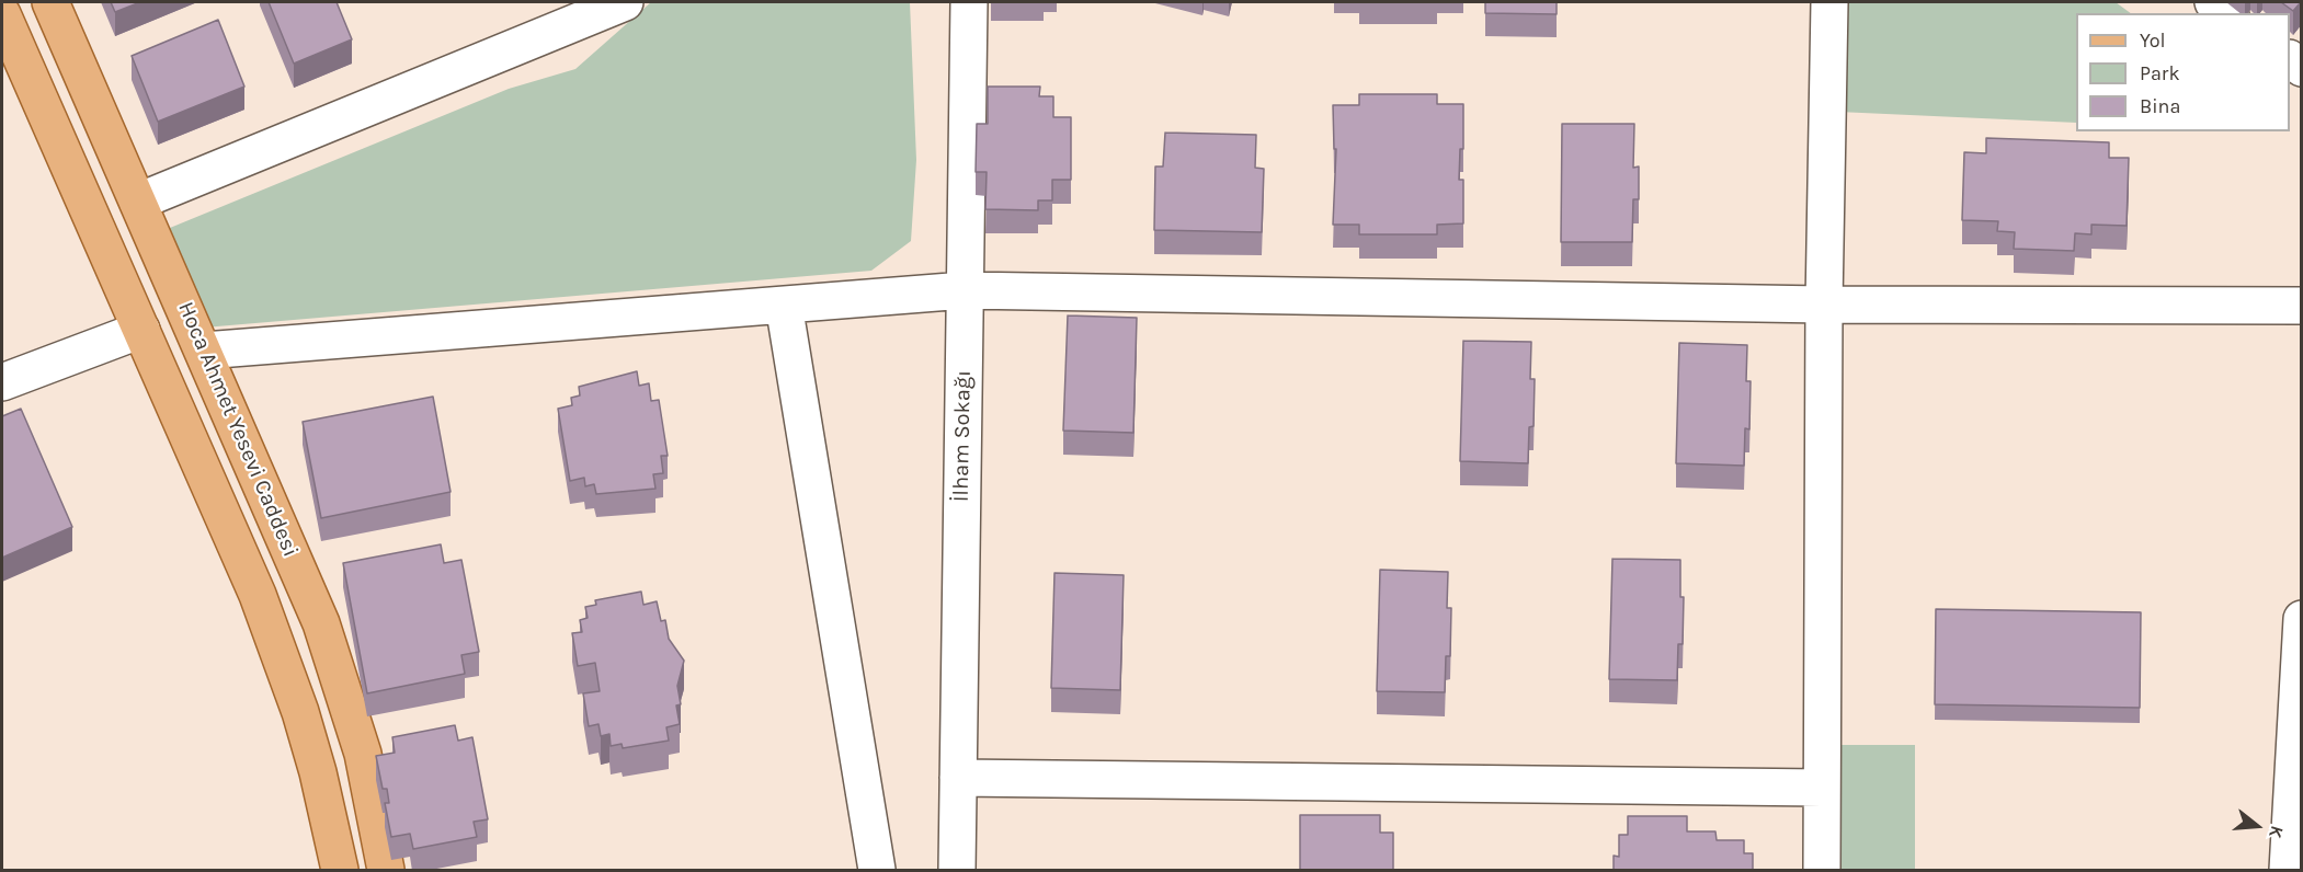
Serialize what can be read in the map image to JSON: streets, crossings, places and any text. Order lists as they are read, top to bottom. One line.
{"streets":{"main road":["Hoca Ahmet Yesevi Caddesi"],"street":["İlham Sokağı"]},"legend":["Yol","Park","Bina"],"north":"right"}
